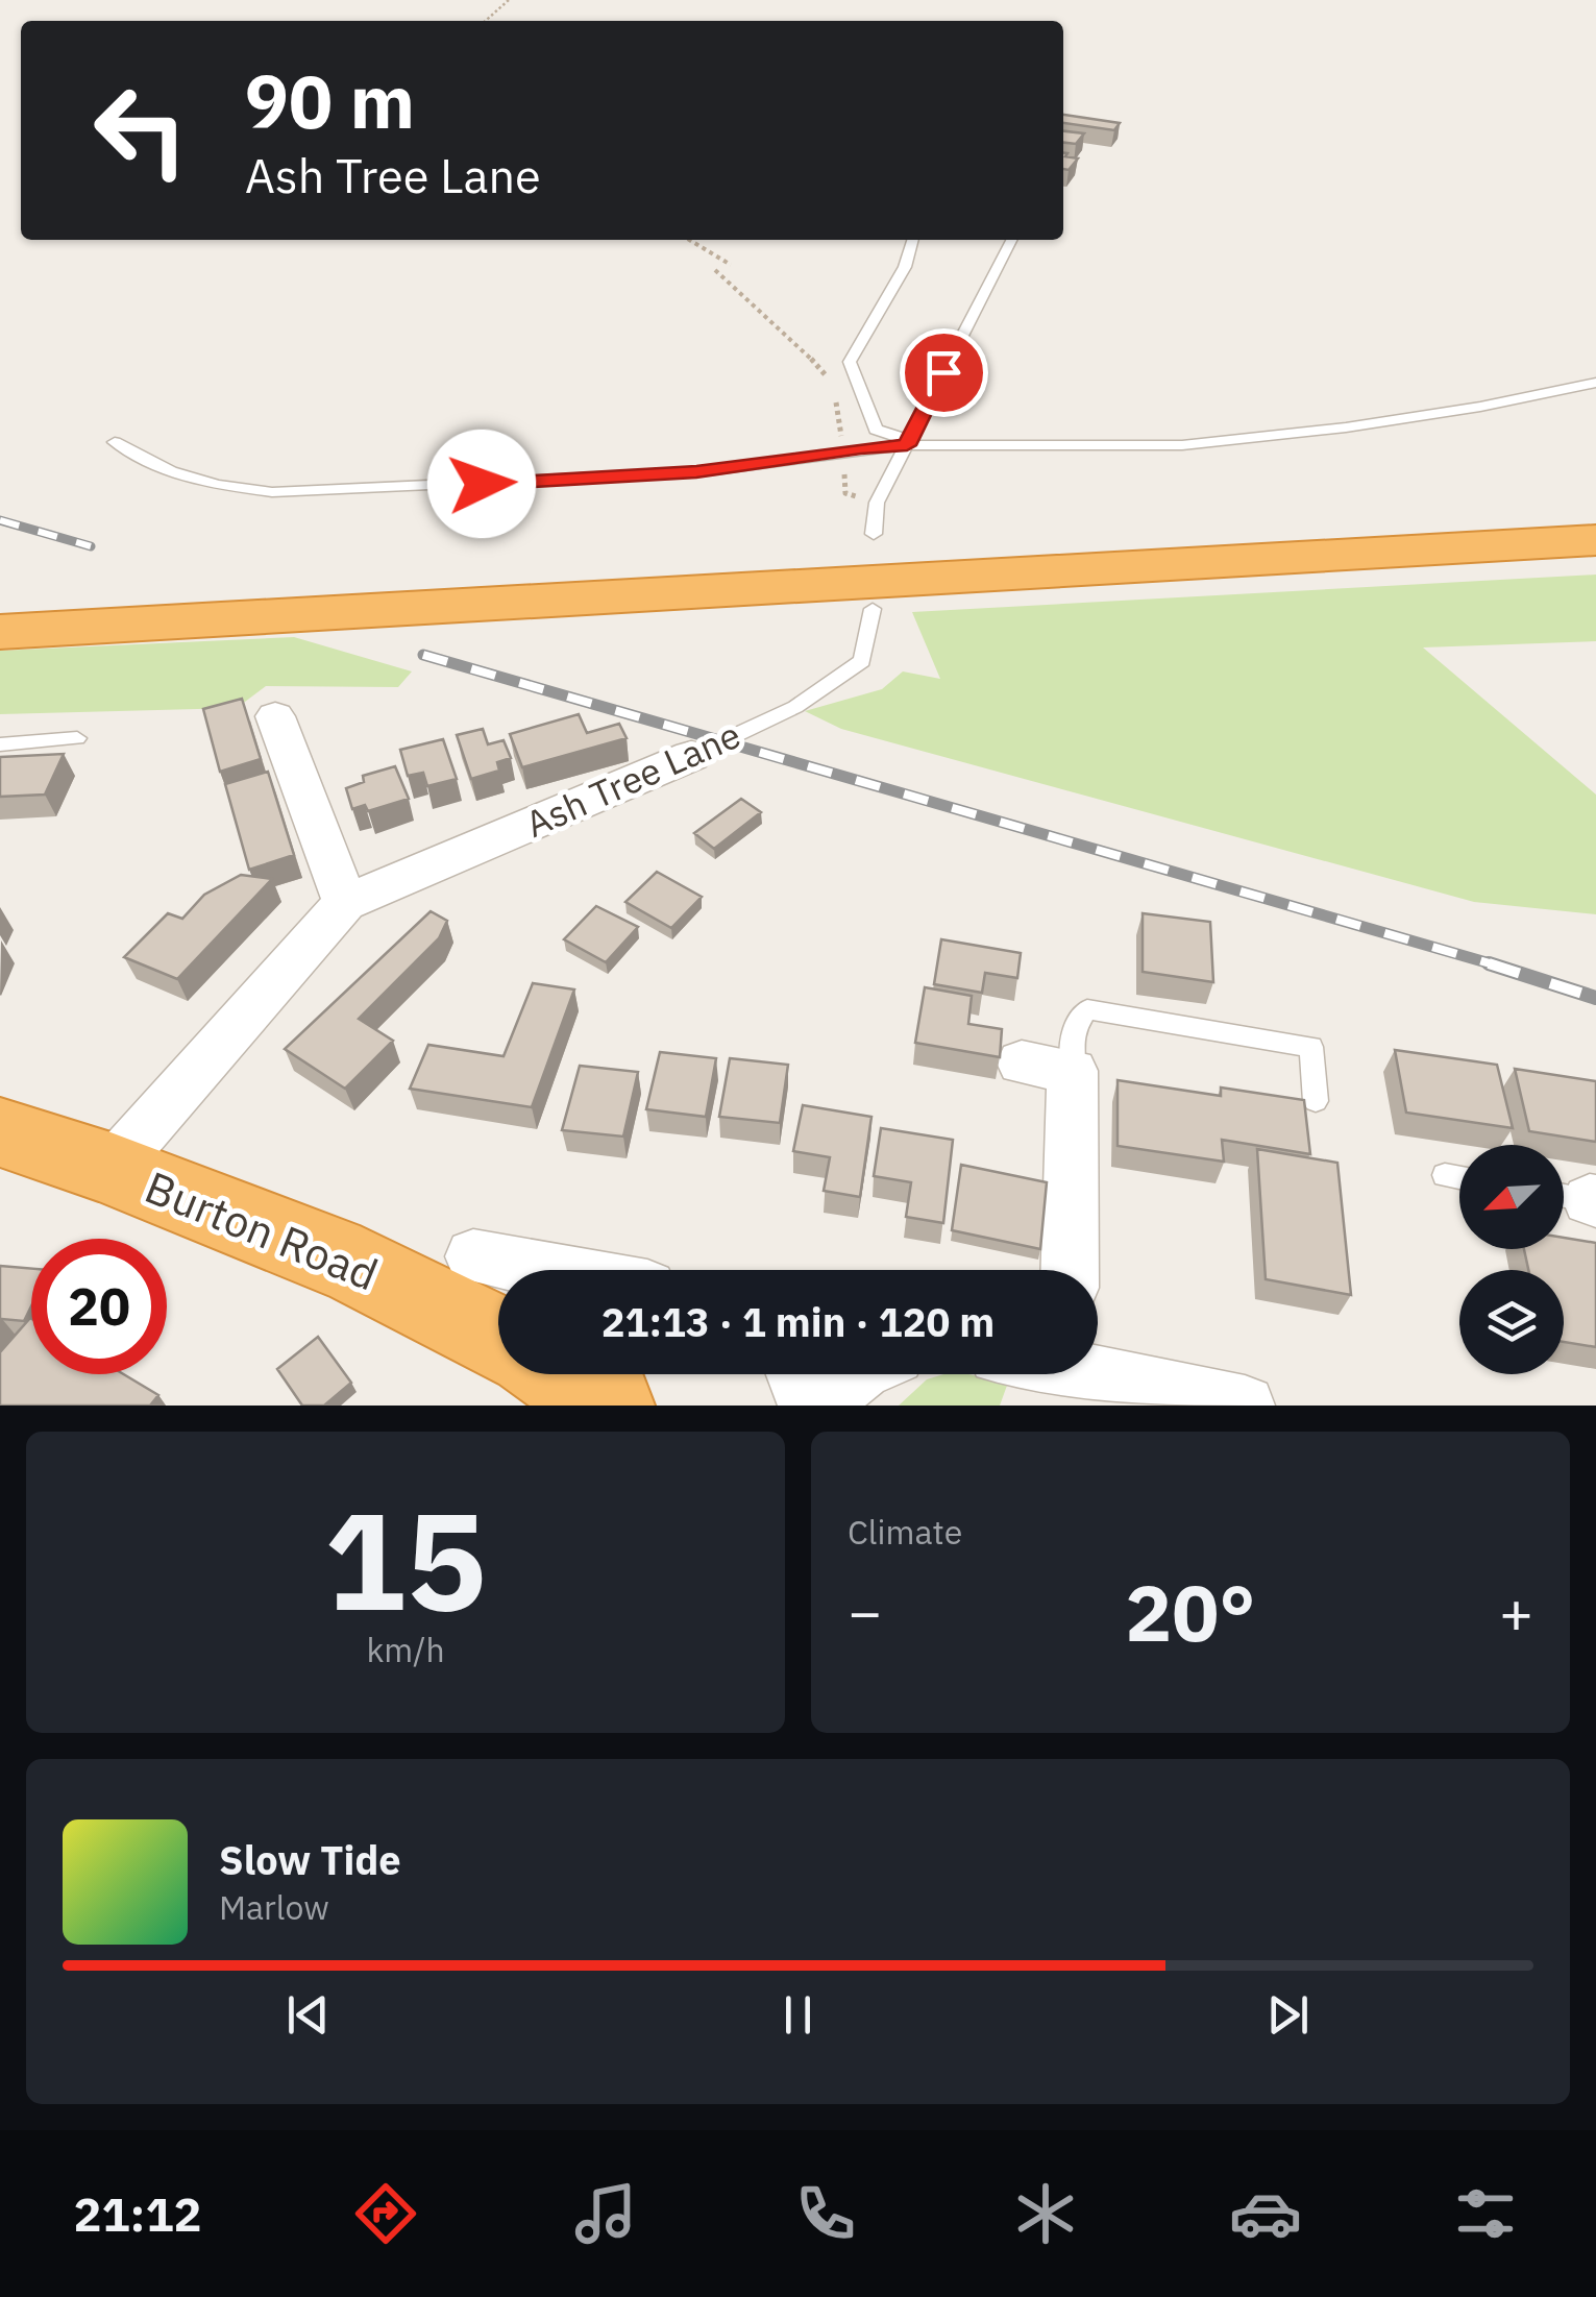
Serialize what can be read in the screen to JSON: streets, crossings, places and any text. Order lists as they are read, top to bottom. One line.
{"streets":{"highway":["Burton Road"],"street":["Ash Tree Lane"]},"crossings":[["Ash Tree Lane","Burton Road"]],"north":"bottom left","page":{"turn":["90 m","Ash Tree Lane"],"limit":"20","trip":"21:13 · 1 min · 120 m","tile":[["15","km/h"],"Climate"],"heat":["−","20°","+"],"song":["Slow Tide","Marlow"],"tabs":"21:12"}}
